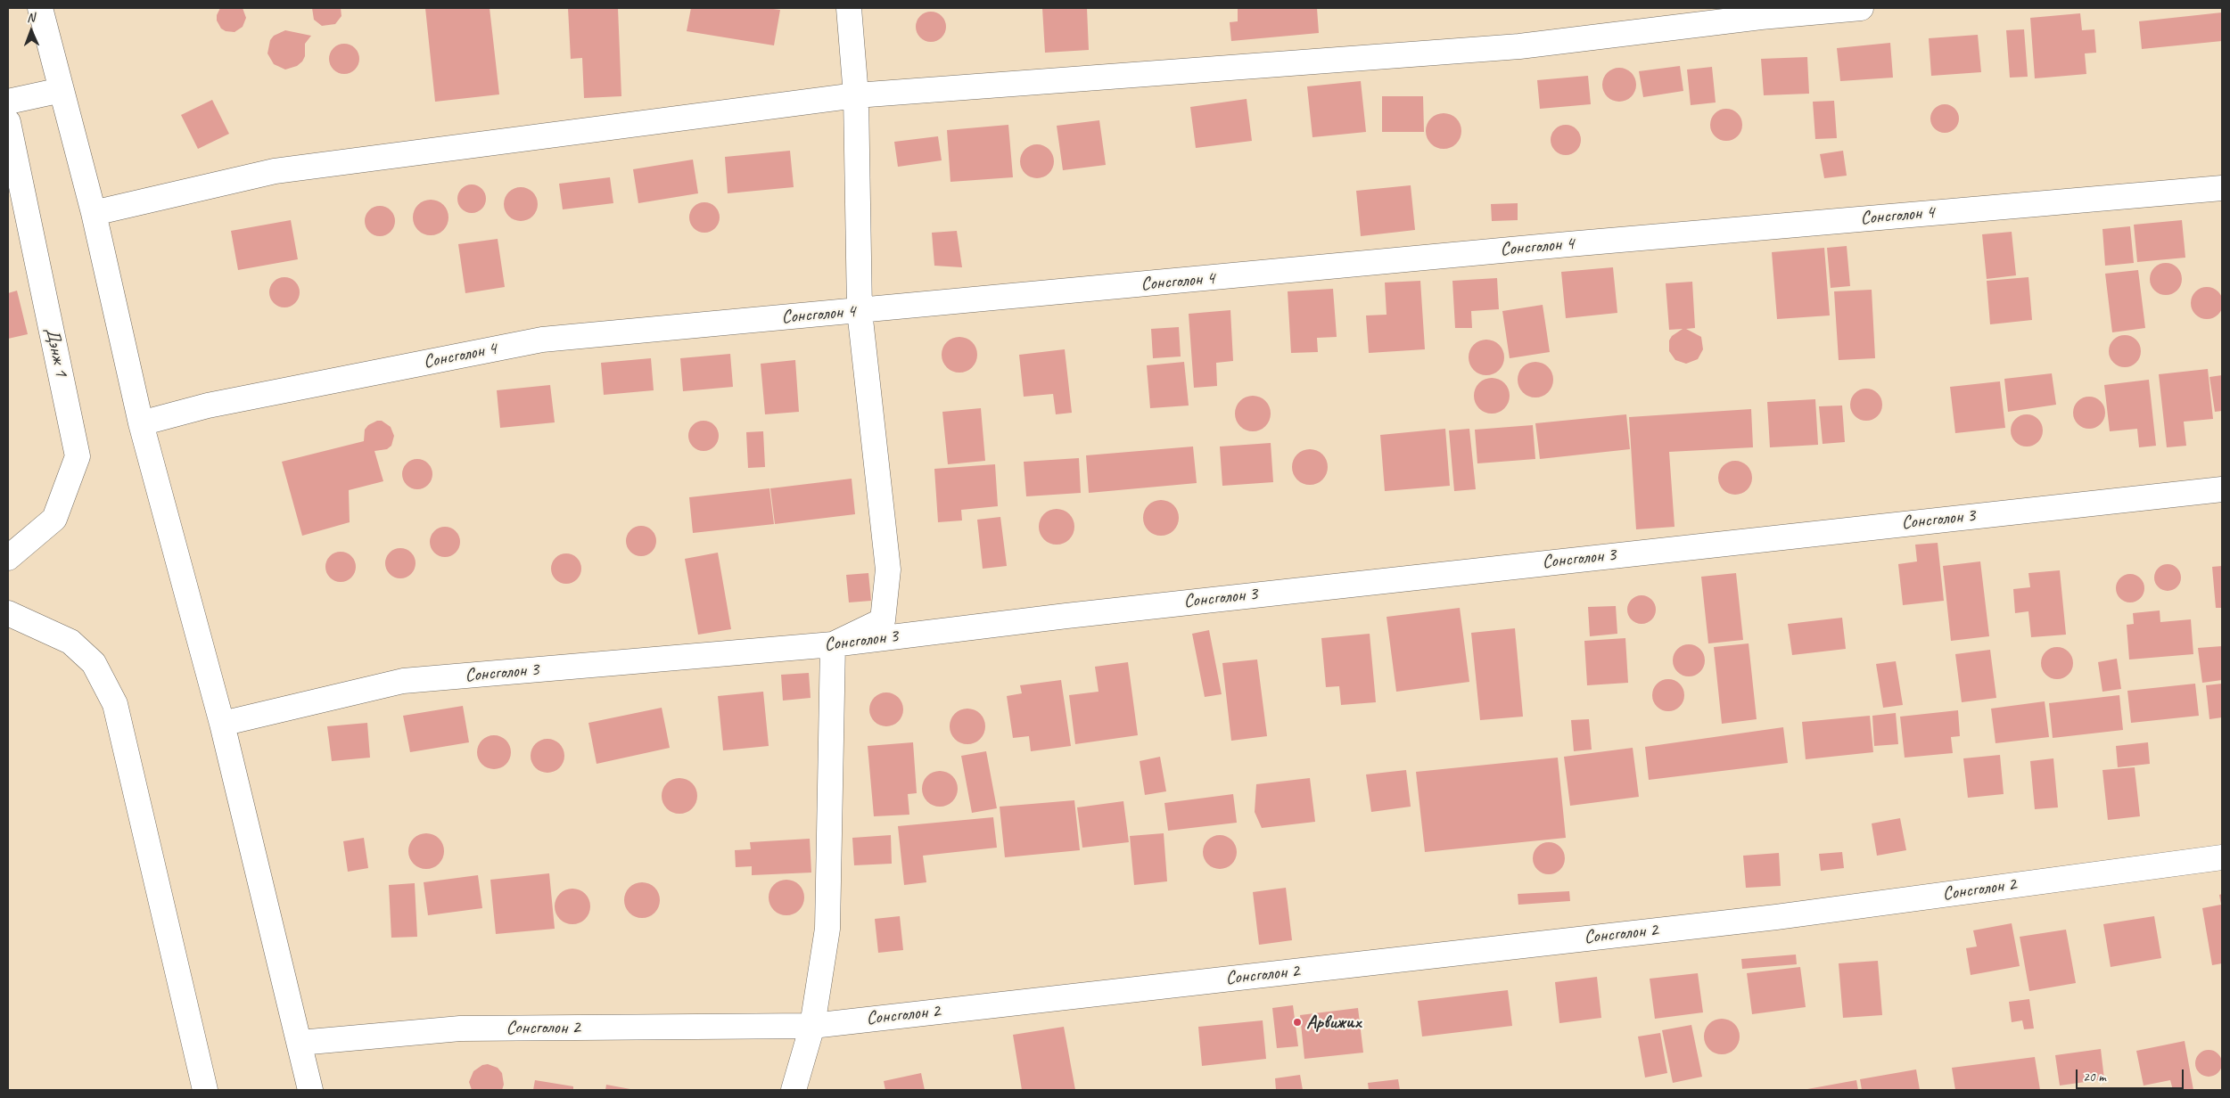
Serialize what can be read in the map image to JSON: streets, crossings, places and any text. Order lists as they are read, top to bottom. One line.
{"streets":{"street":["Сонсголон 4","Дэнж 1","Сонсголон 3","Сонсголон 2"]},"places":["Арвижих"],"scale_bar":"20 m","north":"top"}
